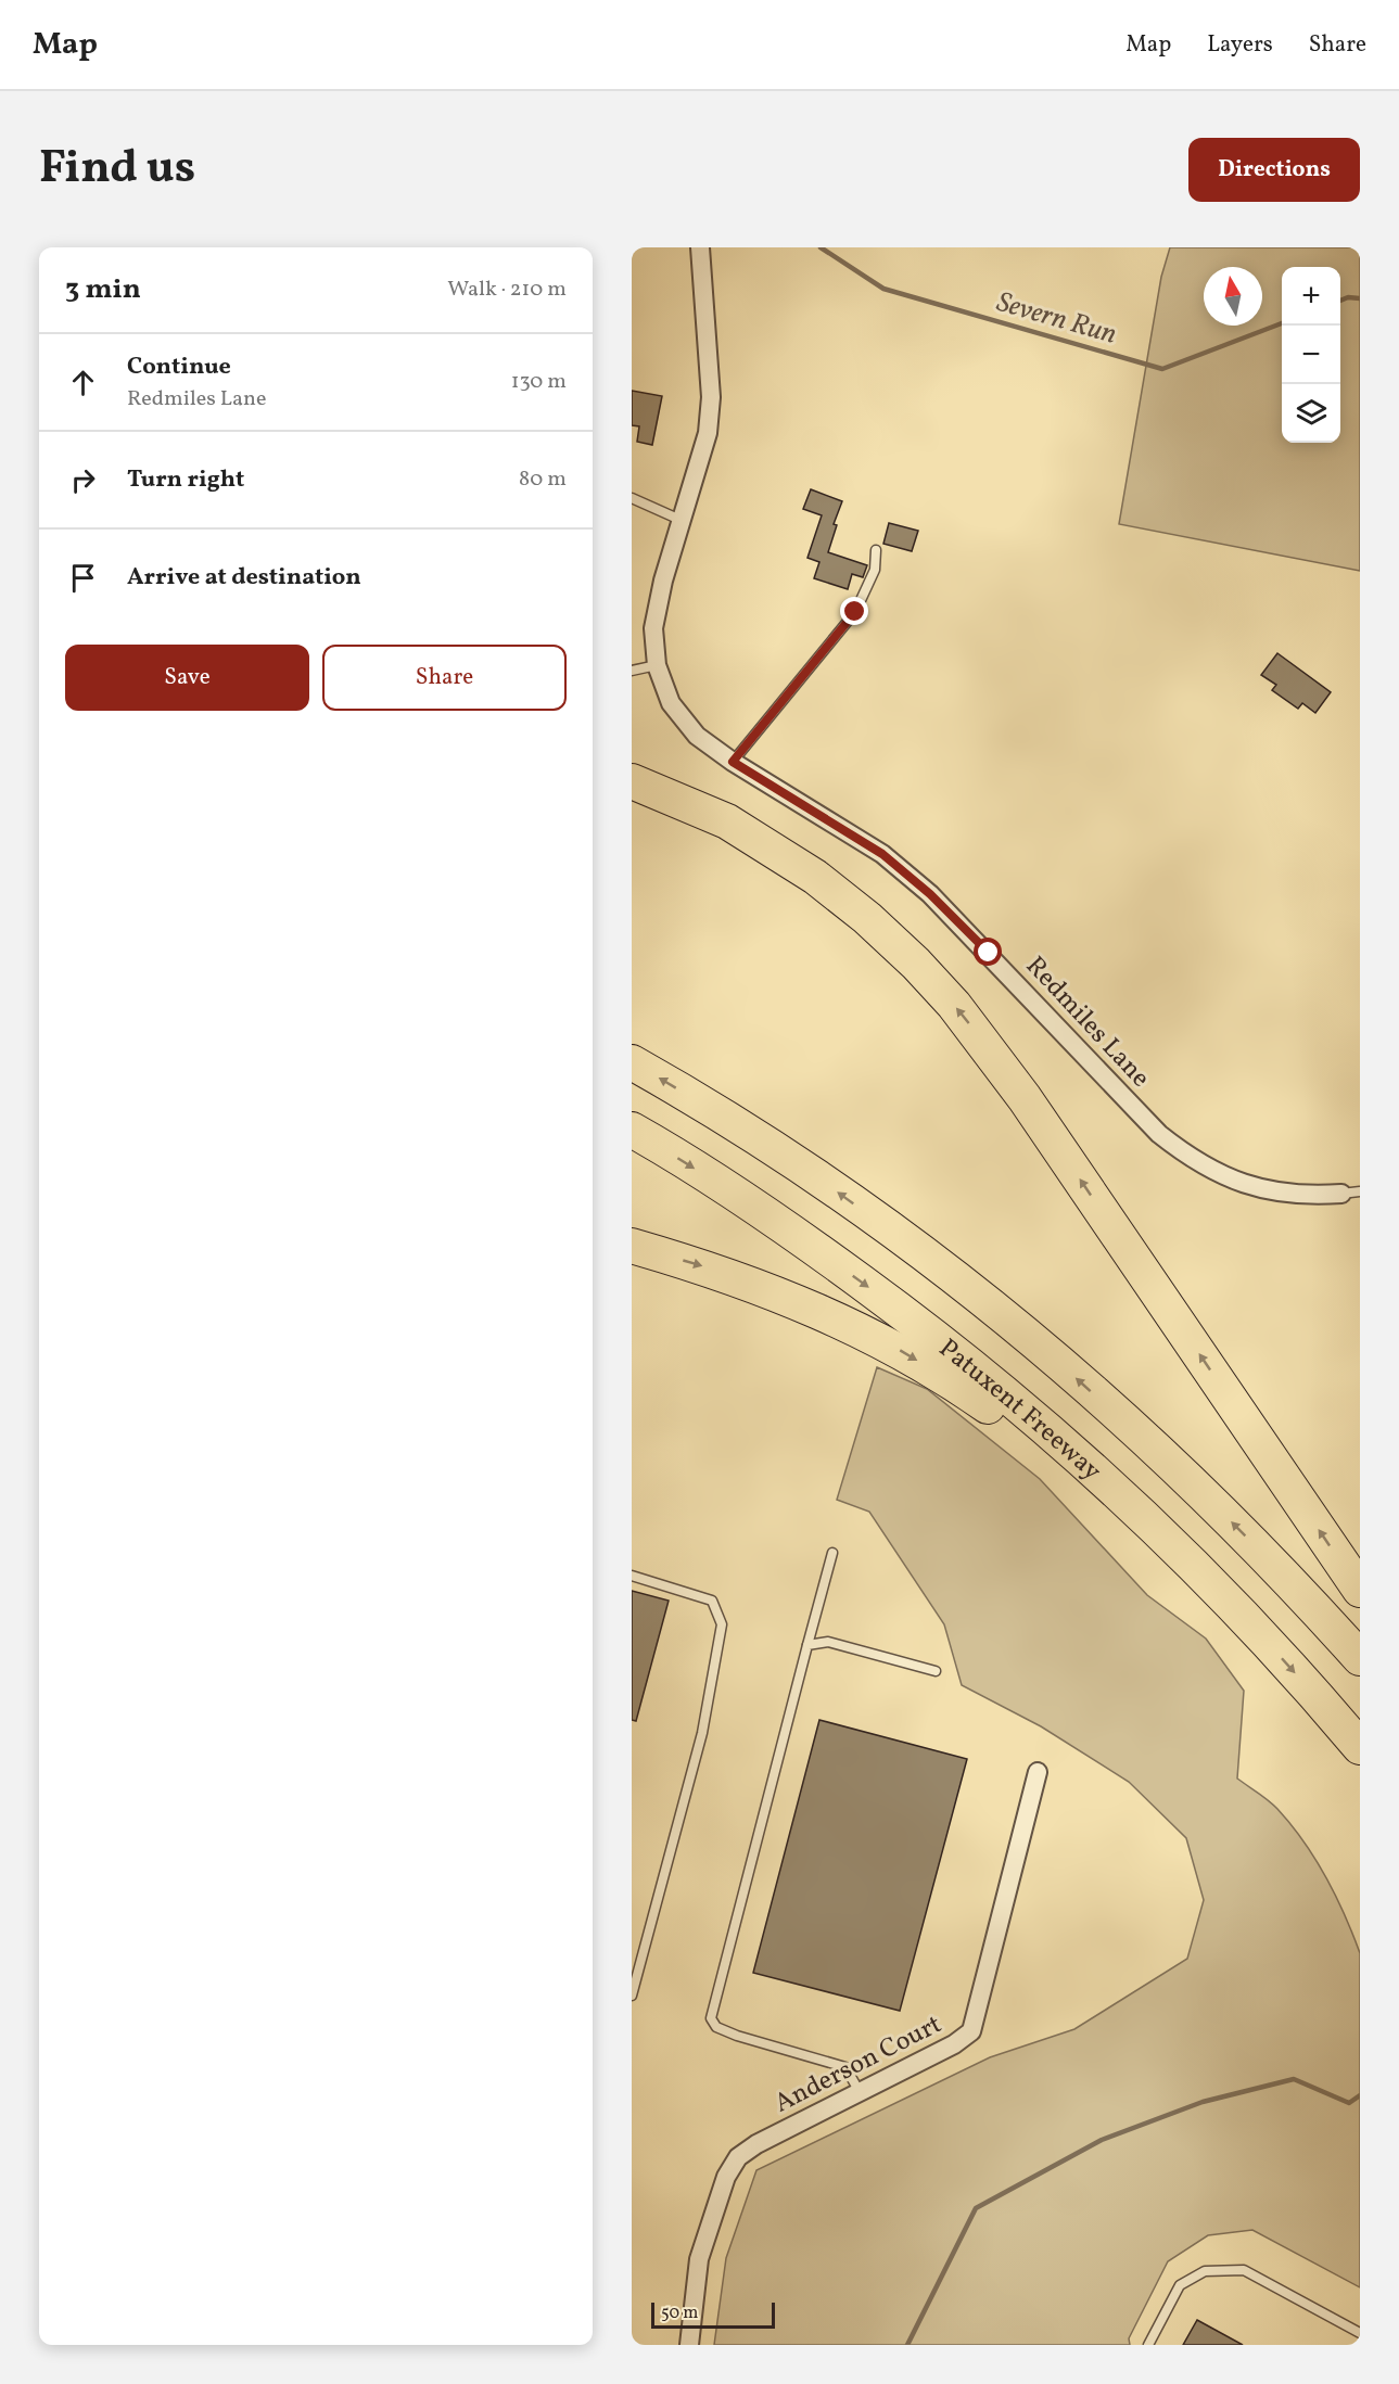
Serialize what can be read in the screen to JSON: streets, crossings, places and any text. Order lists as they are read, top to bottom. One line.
{"streets":{"highway":["Patuxent Freeway"],"street":["Redmiles Lane","Anderson Court"]},"water":["Severn Run"],"scale_bar":"50 m","north":"top","page":{"header":"Map","nav":["Map","Layers","Share"],"title":"Find us","buttons":["Directions",["Save","Share"]],"heading":["3 min","Walk · 210 m"],"map_buttons":["+","−"],"list":[["Continue","Redmiles Lane","130 m"],["Turn right","80 m"],"Arrive at destination"],"scale":"50 m"}}
